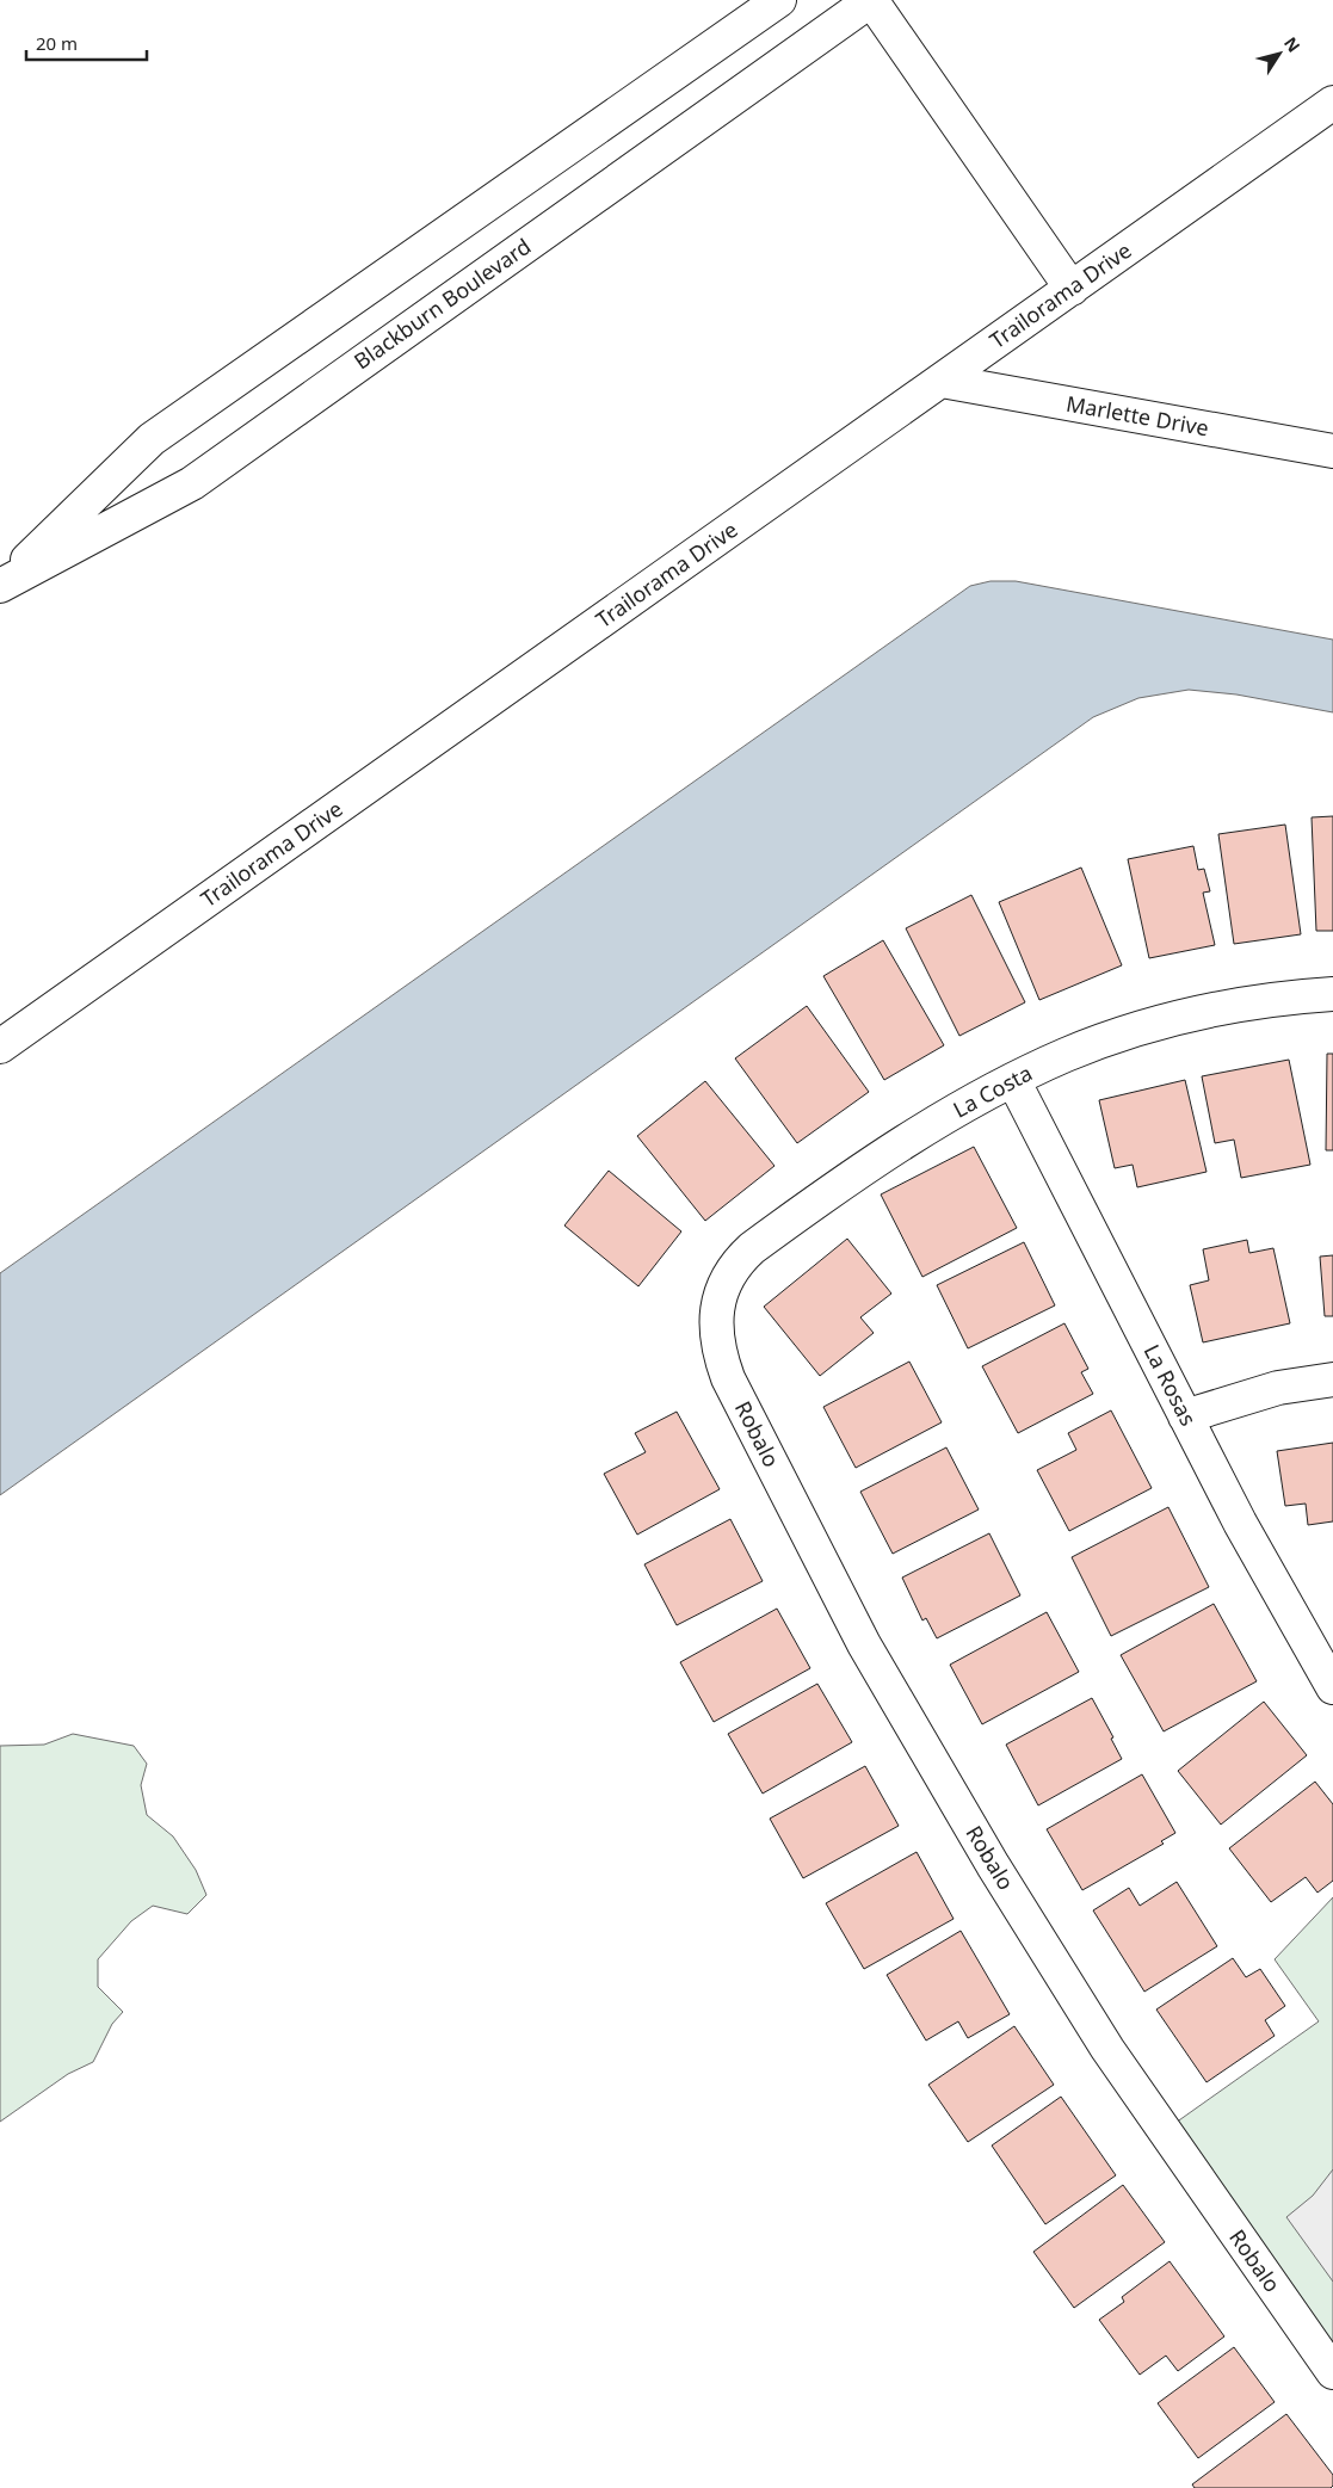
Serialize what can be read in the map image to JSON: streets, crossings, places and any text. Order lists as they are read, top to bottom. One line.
{"streets":{"street":["Trailorama Drive","Blackburn Boulevard","Marlette Drive","La Costa","La Rosas","Robalo"]},"crossings":[["Trailorama Drive","Marlette Drive"],["La Costa","La Rosas"],["La Costa","Robalo"]],"scale_bar":"20 m","north":"top right"}
